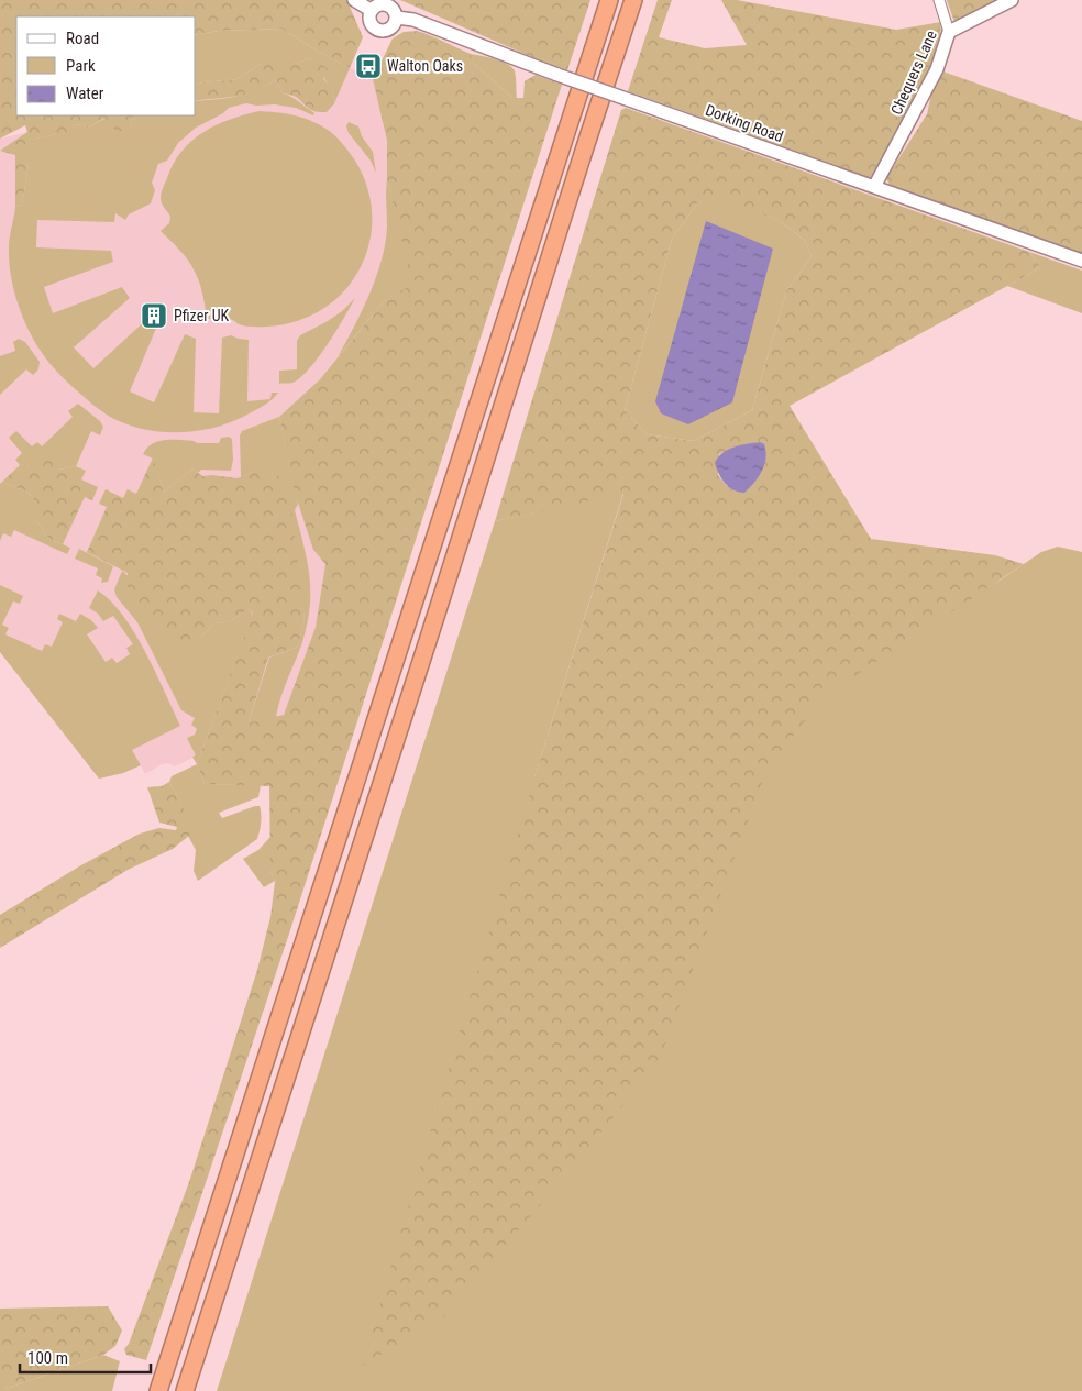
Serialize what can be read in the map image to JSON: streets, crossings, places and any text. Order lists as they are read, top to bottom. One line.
{"streets":{"main road":["Chequers Lane","Dorking Road"]},"crossings":[["Chequers Lane","Dorking Road"]],"places":{"bus stop":["Walton Oaks"],"building":["Pfizer UK"]},"legend":["Road","Park","Water"],"scale_bar":"100 m"}
